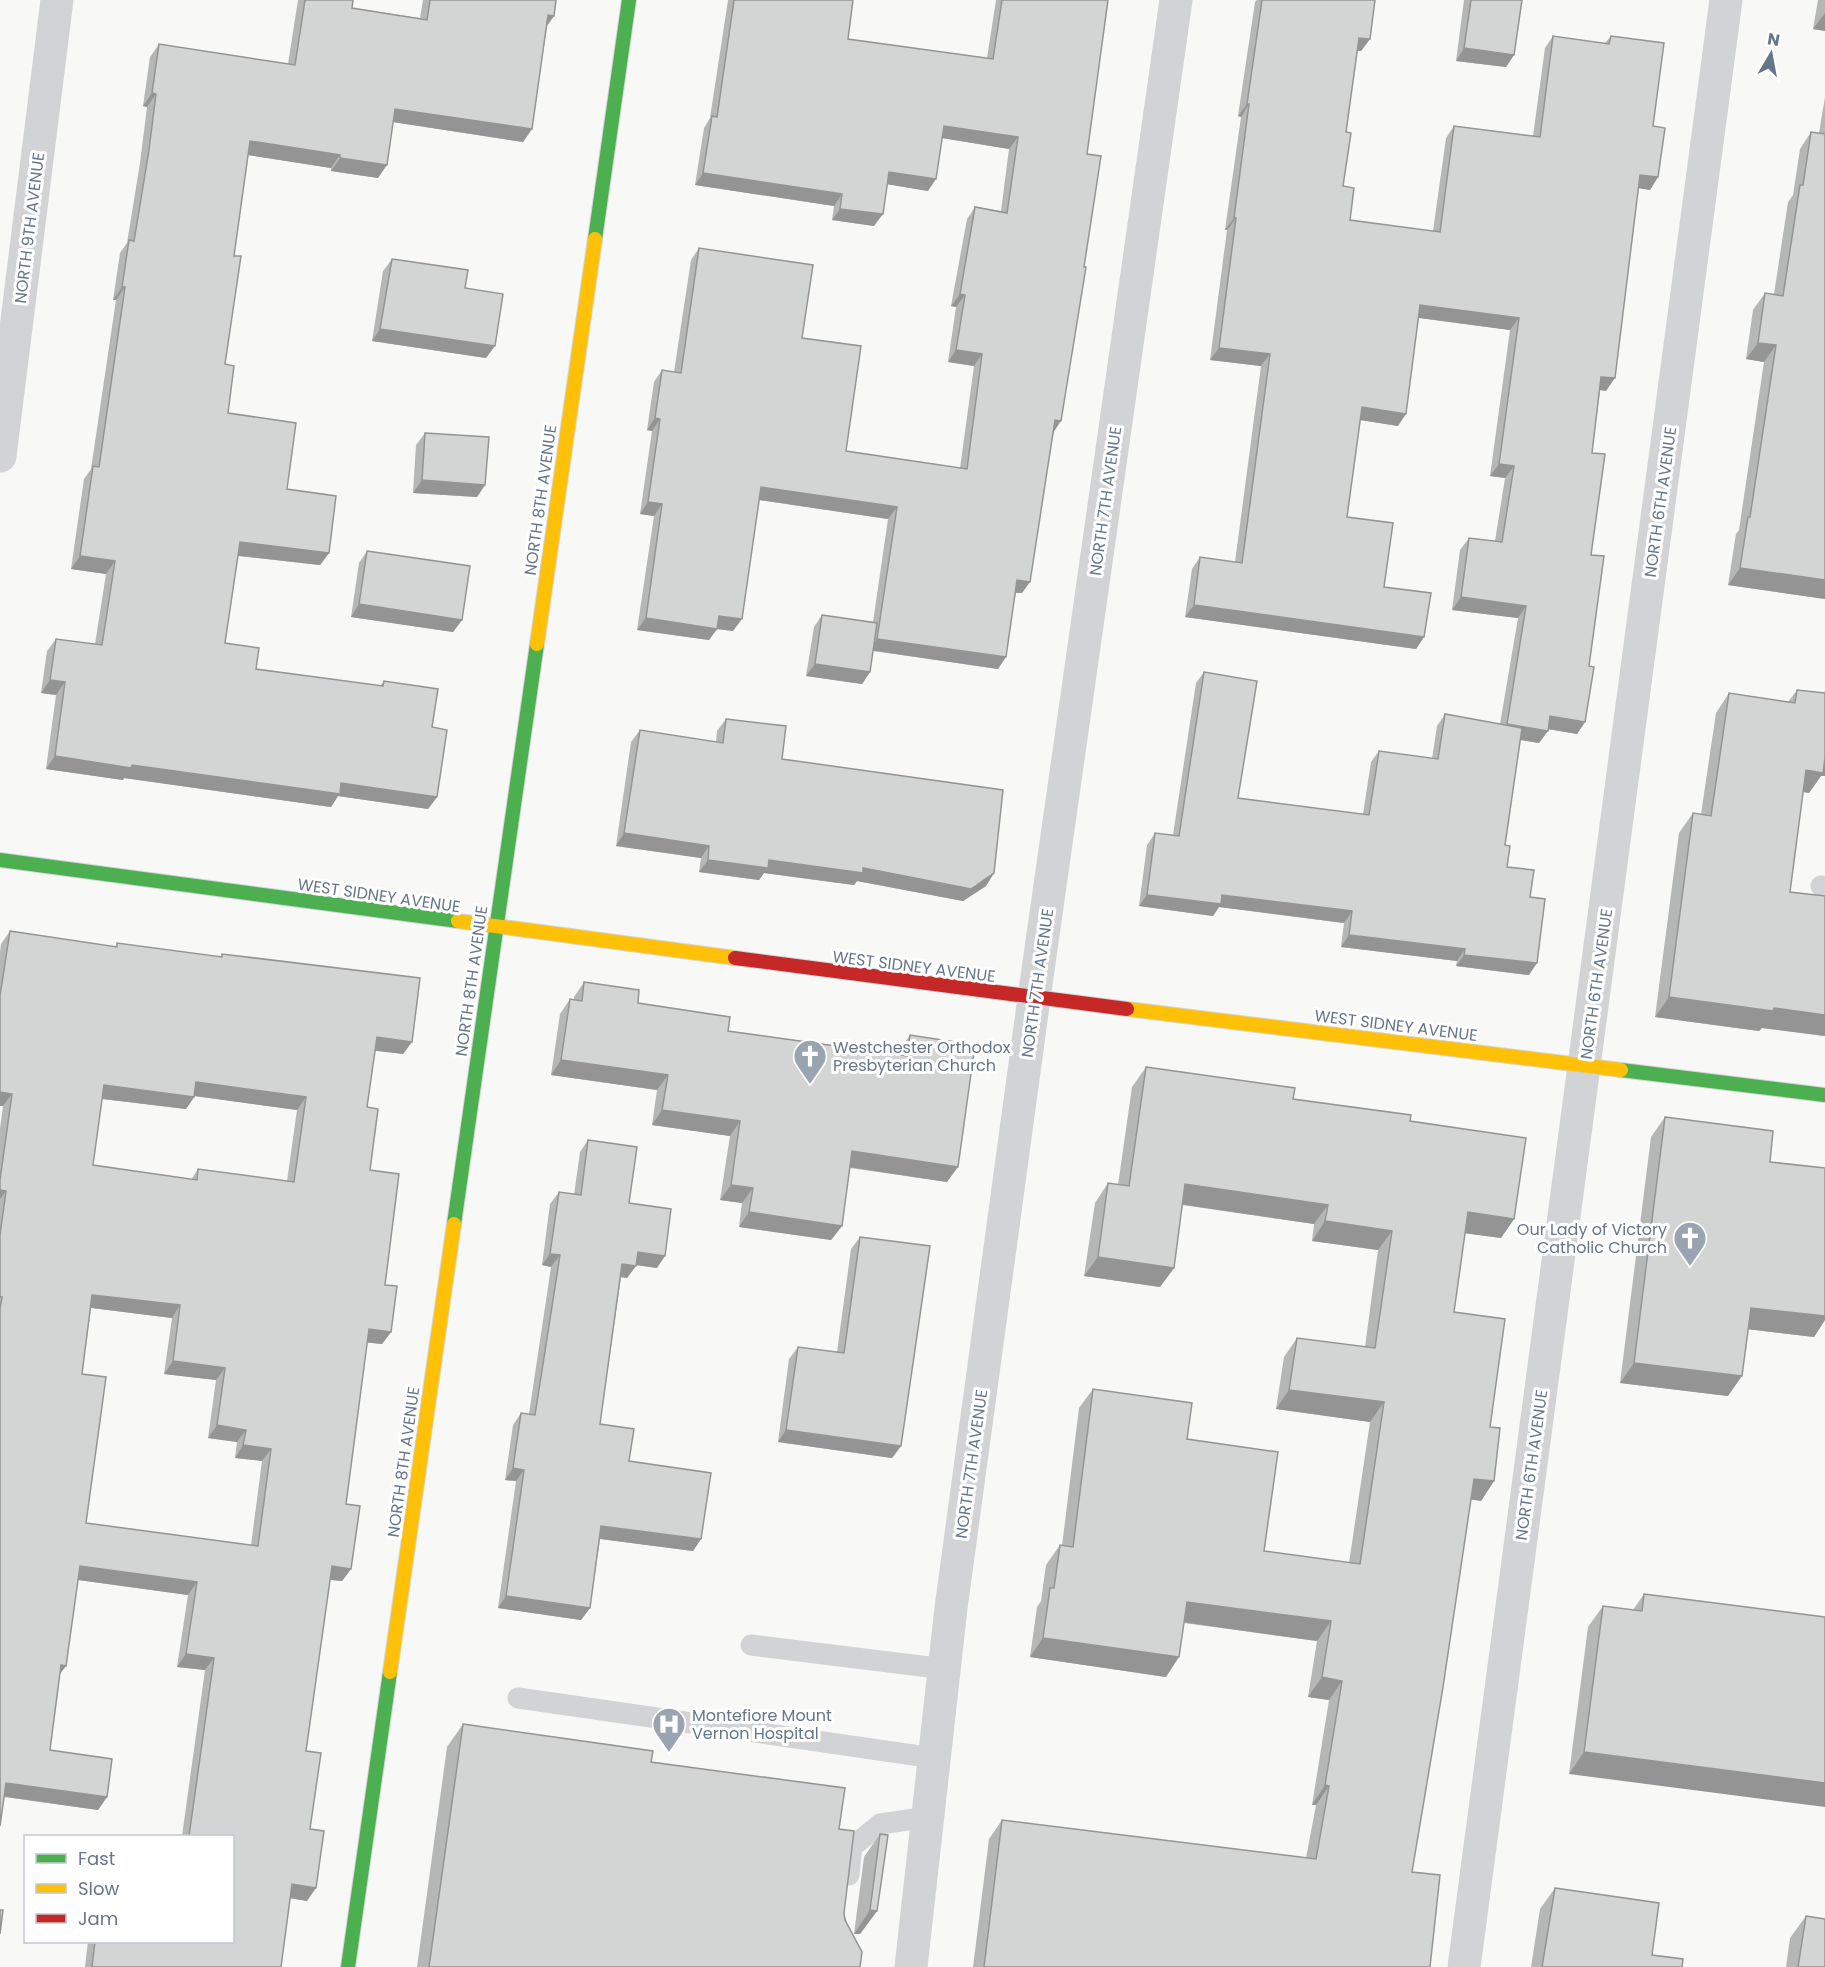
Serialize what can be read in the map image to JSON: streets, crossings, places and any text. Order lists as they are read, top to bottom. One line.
{"streets":{"street":["NORTH 9TH AVENUE","NORTH 8TH AVENUE","NORTH 7TH AVENUE","NORTH 6TH AVENUE","WEST SIDNEY AVENUE"]},"crossings":[["NORTH 8TH AVENUE","WEST SIDNEY AVENUE"],["NORTH 7TH AVENUE","WEST SIDNEY AVENUE"],["NORTH 6TH AVENUE","WEST SIDNEY AVENUE"]],"places":{"church":["Westchester Orthodox Presbyterian Church","Our Lady of Victory Catholic Church"],"hospital":["Montefiore Mount Vernon Hospital"]},"legend":["Fast","Slow","Jam"],"north":"top"}
